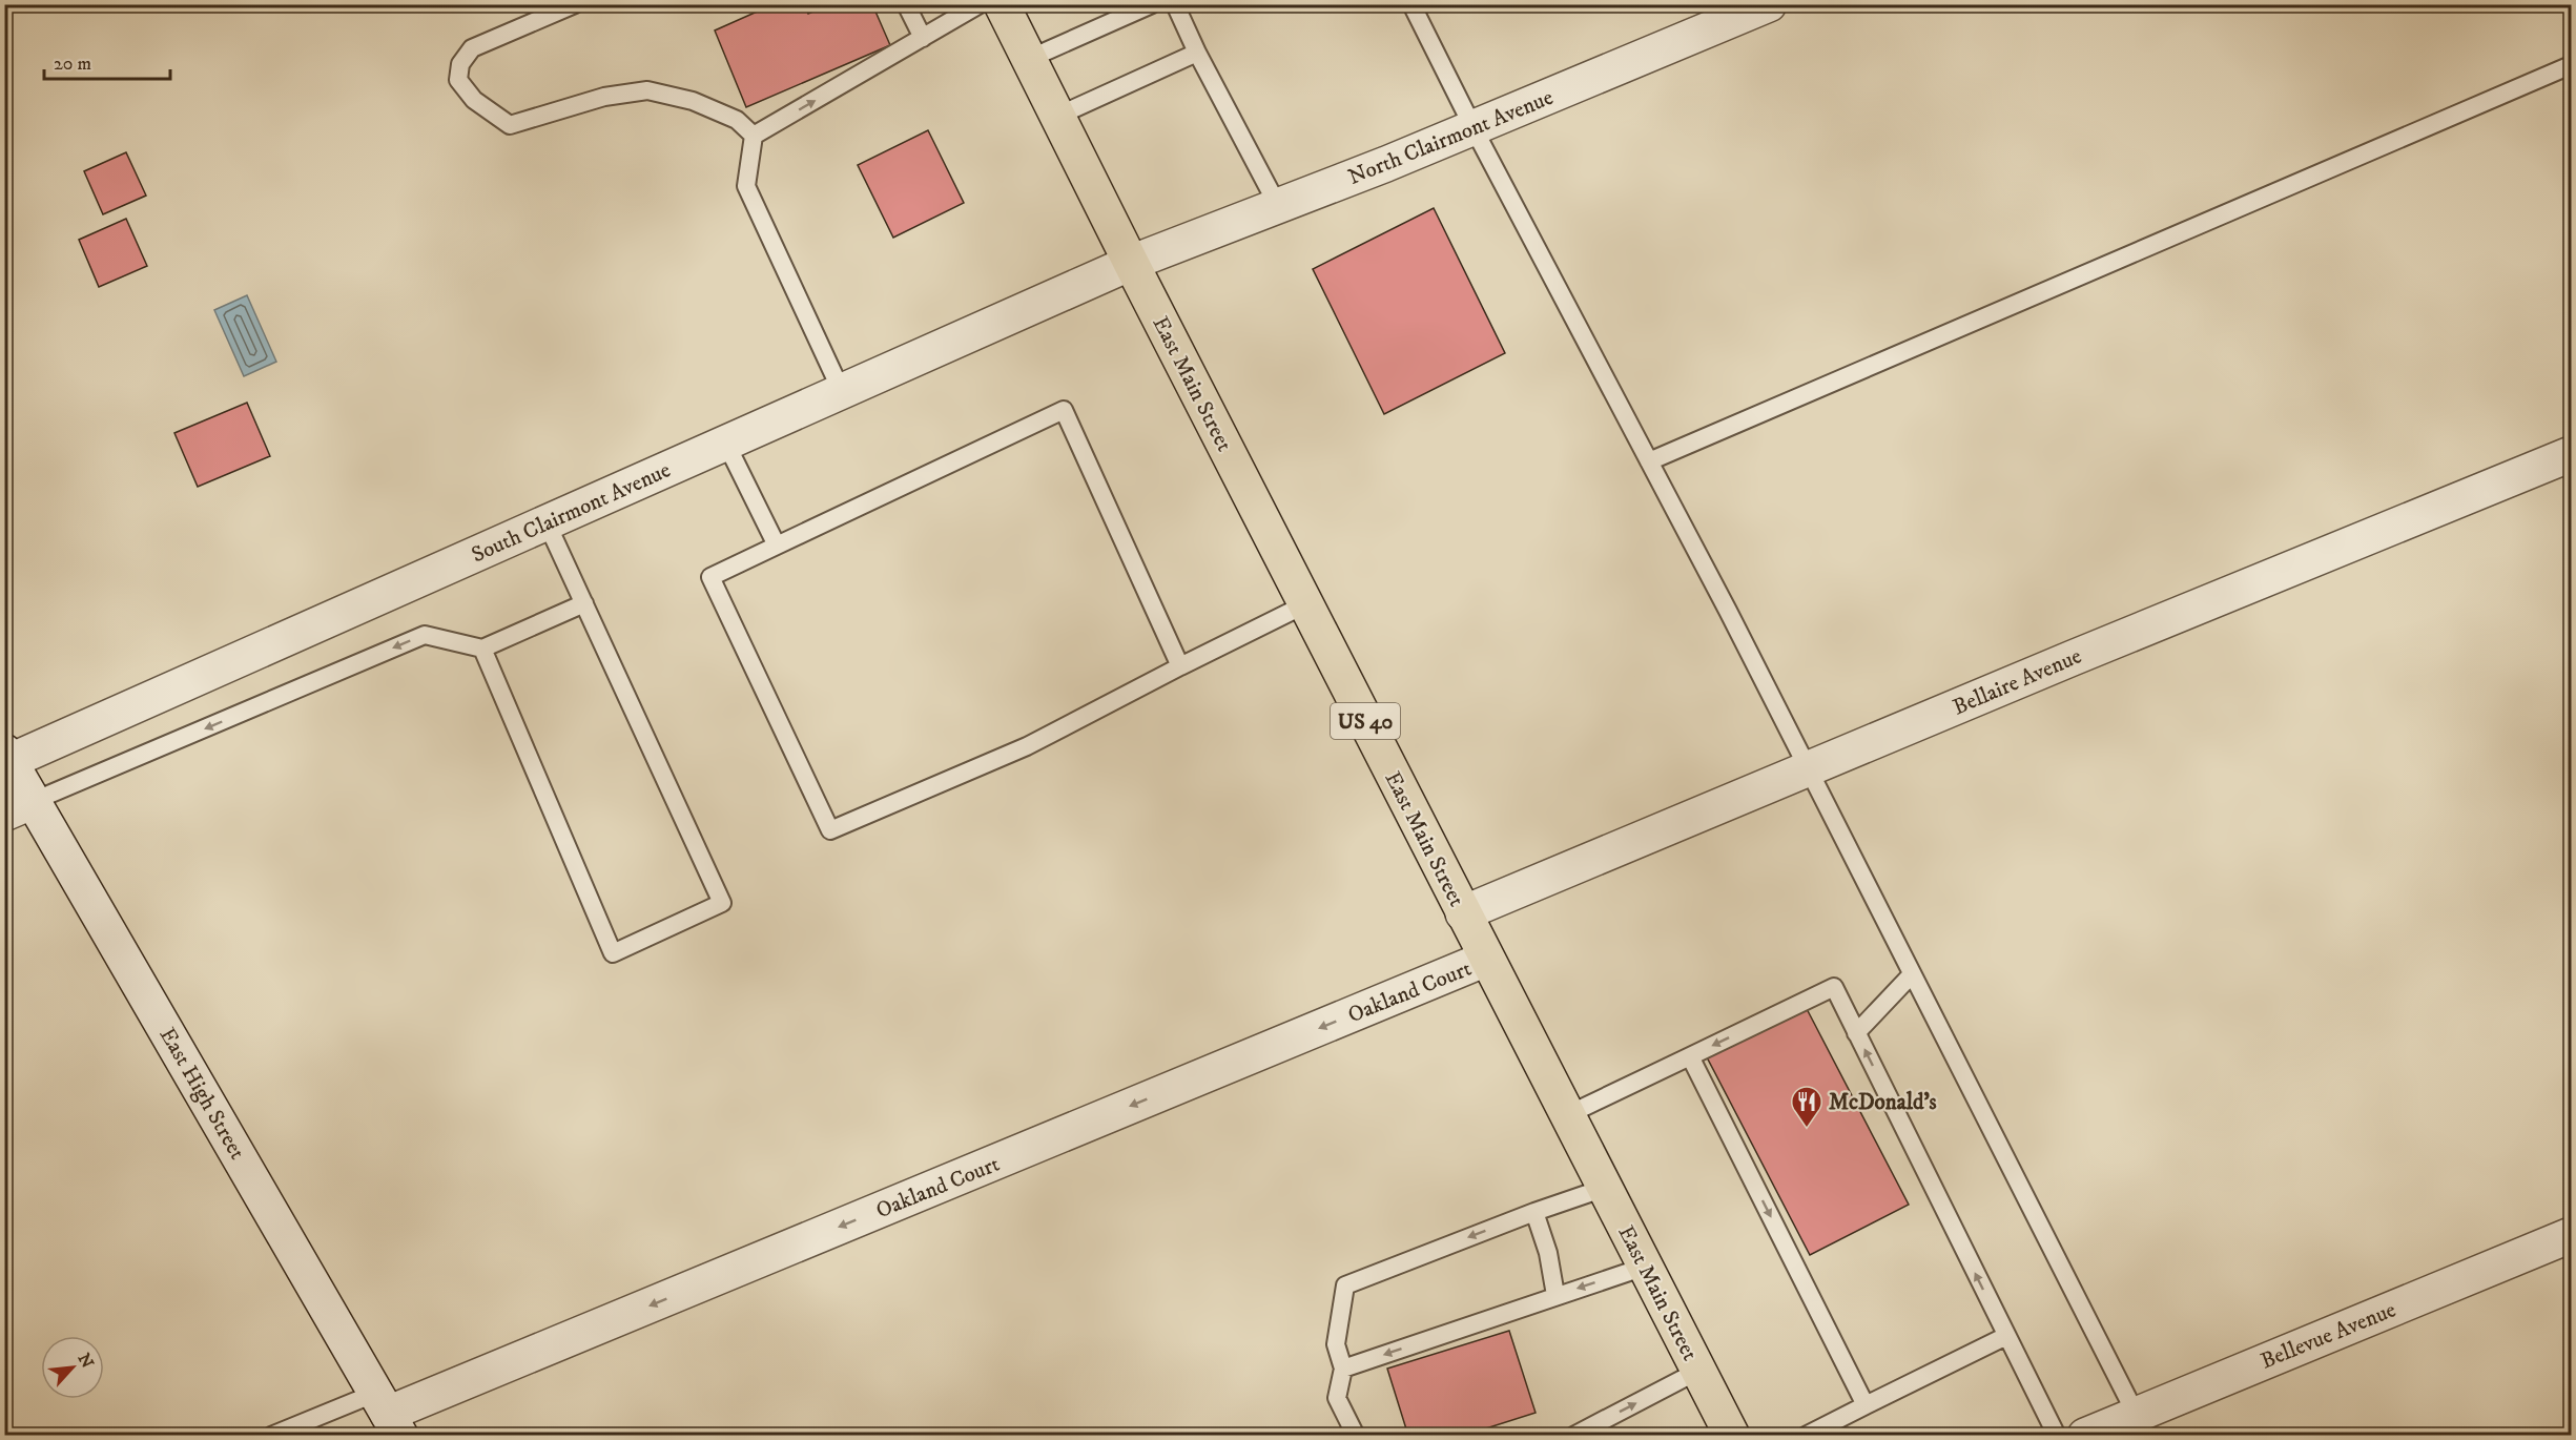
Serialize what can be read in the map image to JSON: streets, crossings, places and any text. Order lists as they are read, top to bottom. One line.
{"streets":{"main road":["East Main Street","US 40"],"street":["North Clairmont Avenue","South Clairmont Avenue","Bellaire Avenue","Oakland Court","East High Street","Bellevue Avenue"]},"crossings":[["North Clairmont Avenue","East Main Street"],["North Clairmont Avenue","South Clairmont Avenue"],["East Main Street","South Clairmont Avenue"],["East Main Street","Bellaire Avenue"],["East Main Street","Oakland Court"],["South Clairmont Avenue","East High Street"],["Oakland Court","East High Street"]],"one_way":["Oakland Court"],"places":{"restaurant":["McDonald's"]},"scale_bar":"20 m","north":"top right"}
